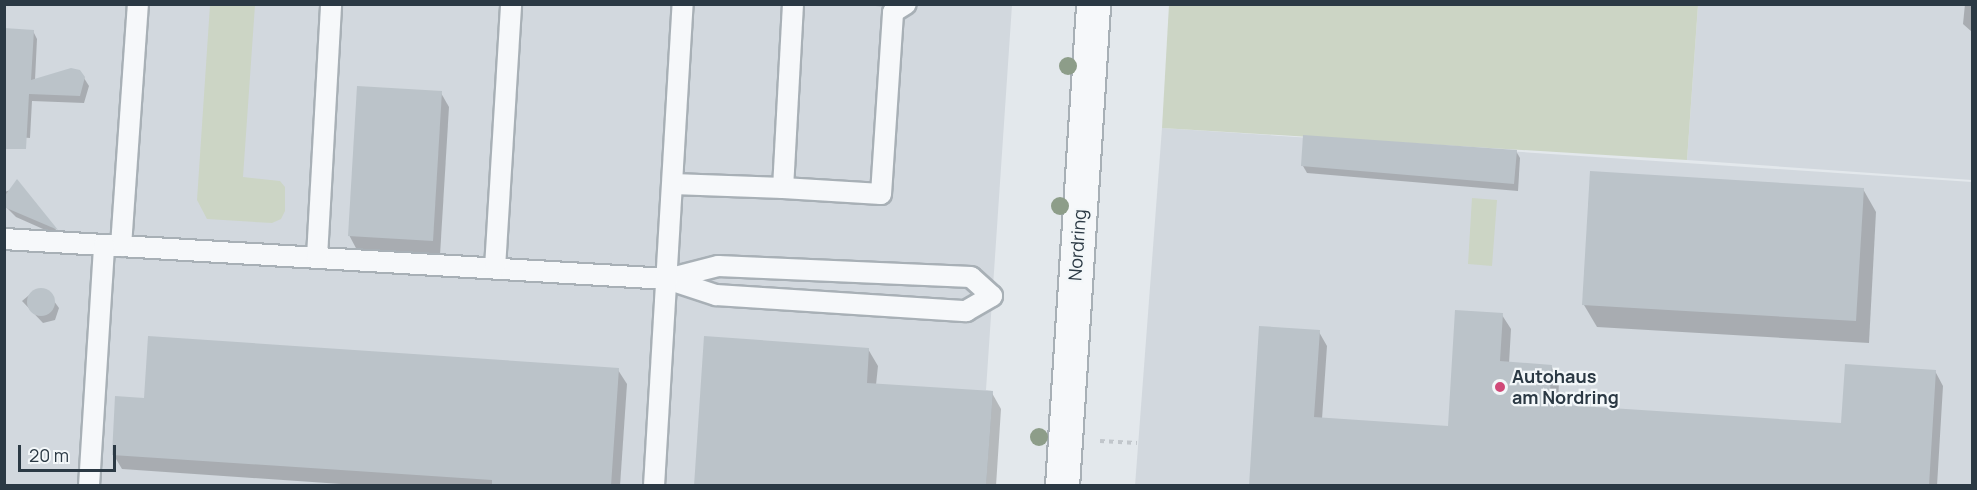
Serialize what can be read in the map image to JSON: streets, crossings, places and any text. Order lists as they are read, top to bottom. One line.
{"streets":{"street":["Nordring"]},"places":["Autohaus am Nordring"],"scale_bar":"20 m"}
